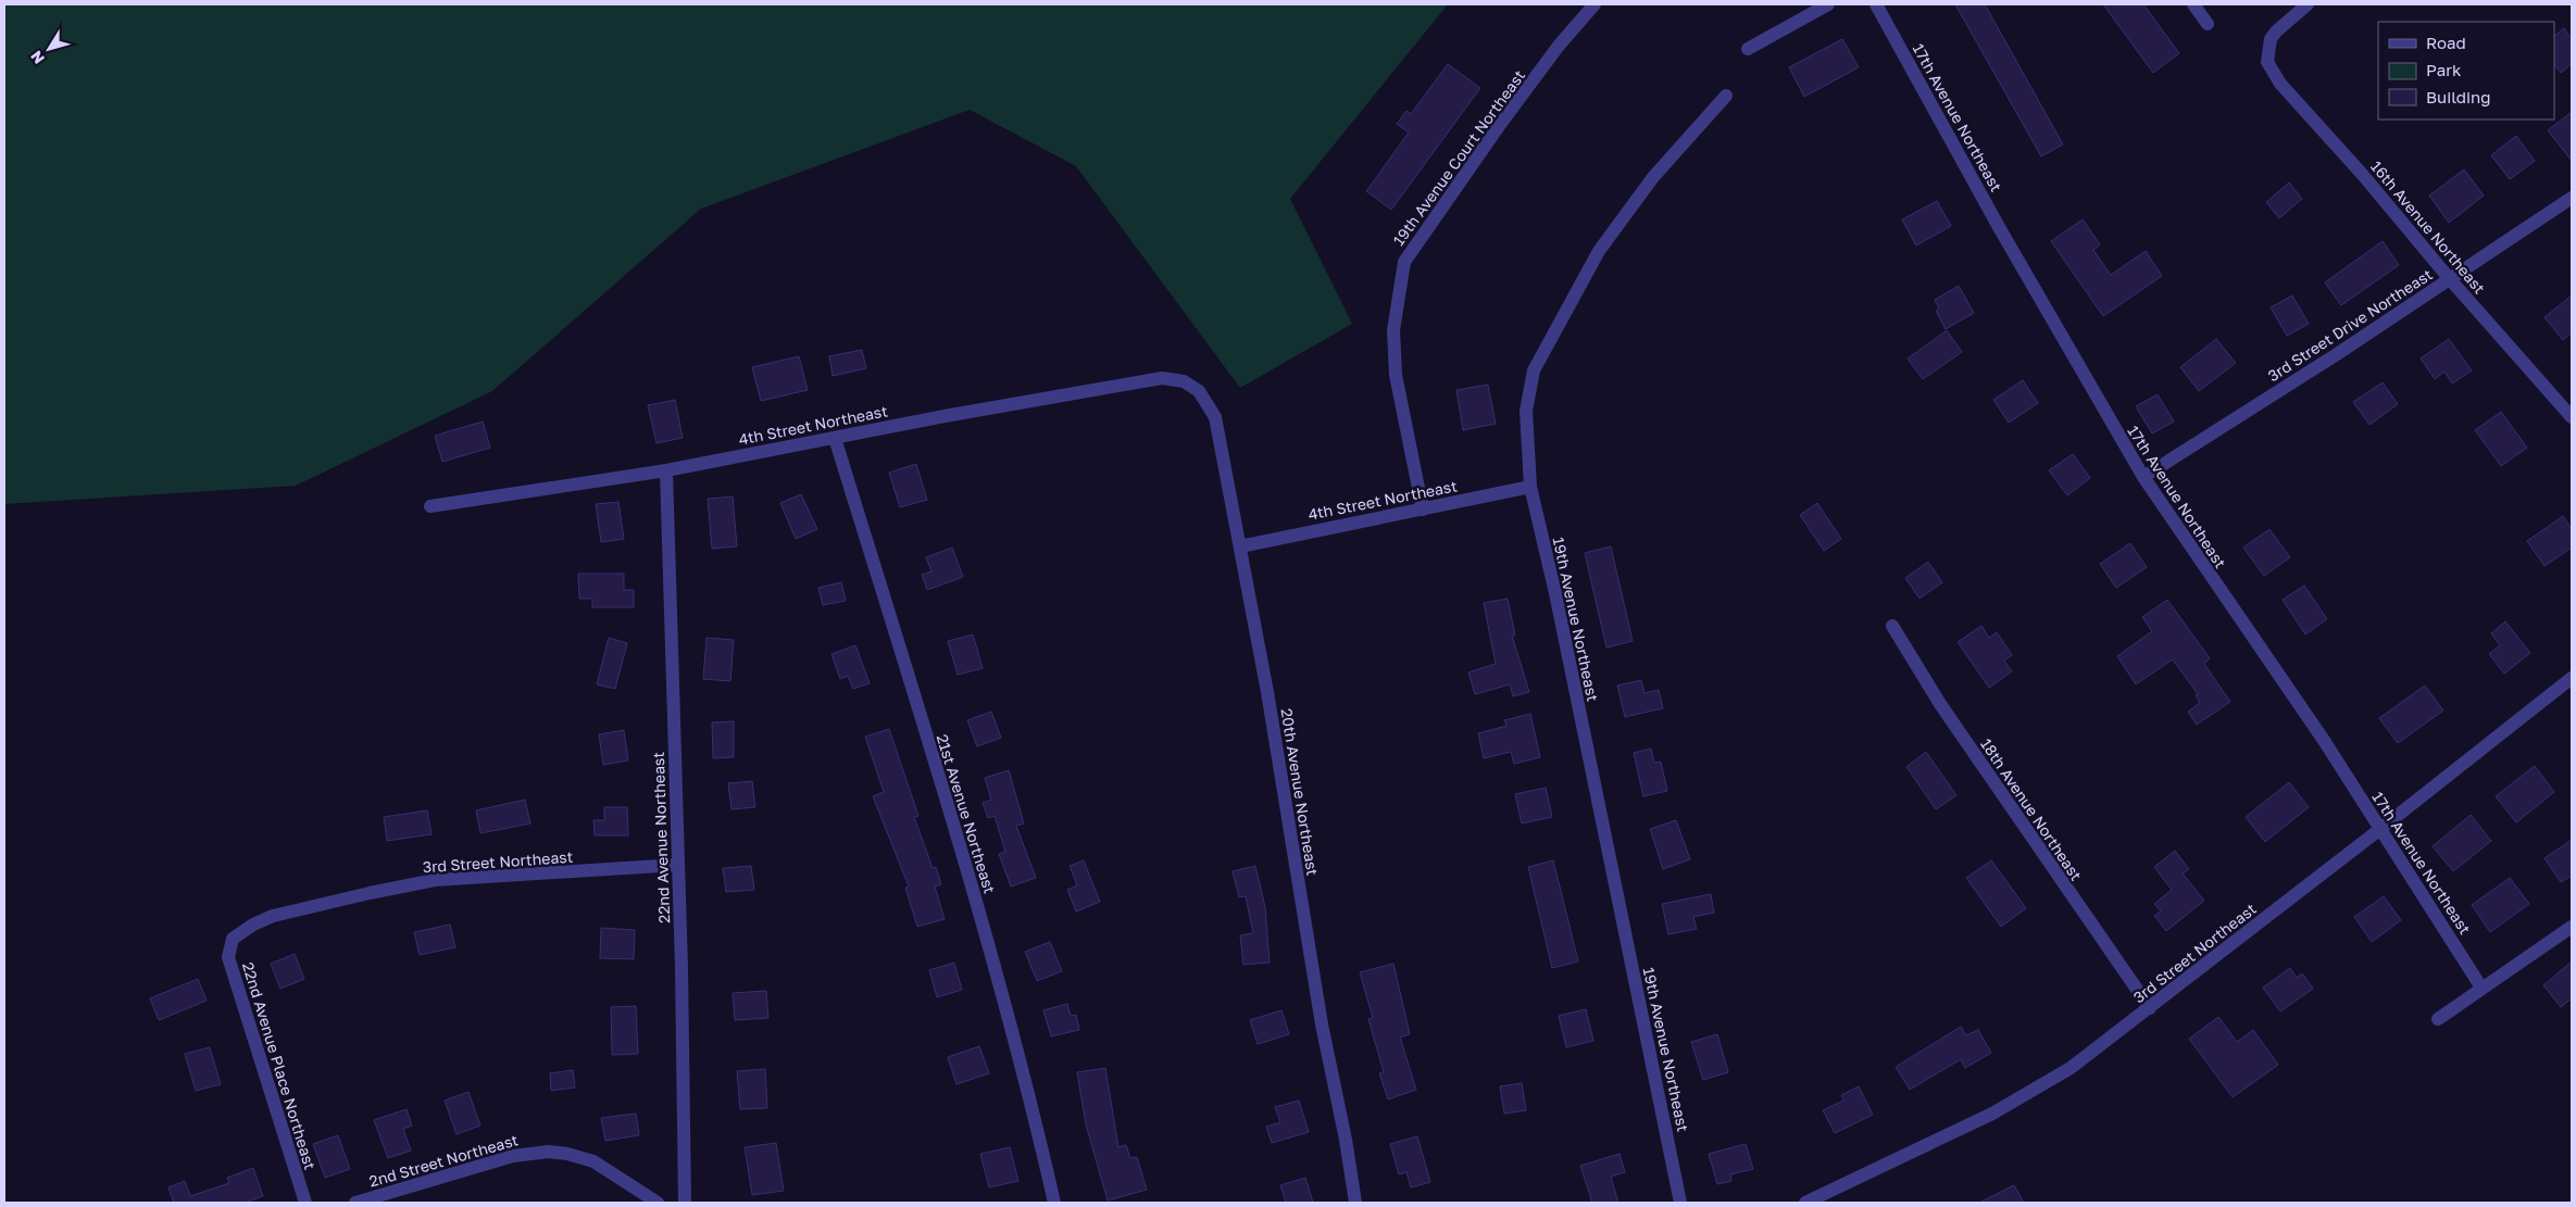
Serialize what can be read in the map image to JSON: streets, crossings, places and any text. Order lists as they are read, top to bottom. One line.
{"streets":{"street":["17th Avenue Northeast","19th Avenue Court Northeast","16th Avenue Northeast","3rd Street Drive Northeast","4th Street Northeast","19th Avenue Northeast","20th Avenue Northeast","18th Avenue Northeast","21st Avenue Northeast","22nd Avenue Northeast","3rd Street Northeast","22nd Avenue Place Northeast","2nd Street Northeast"]},"crossings":[["17th Avenue Northeast","3rd Street Drive Northeast"],["17th Avenue Northeast","3rd Street Northeast"],["19th Avenue Court Northeast","4th Street Northeast"],["16th Avenue Northeast","3rd Street Drive Northeast"],["4th Street Northeast","19th Avenue Northeast"],["4th Street Northeast","20th Avenue Northeast"],["4th Street Northeast","21st Avenue Northeast"],["4th Street Northeast","22nd Avenue Northeast"],["18th Avenue Northeast","3rd Street Northeast"],["22nd Avenue Northeast","3rd Street Northeast"],["3rd Street Northeast","22nd Avenue Place Northeast"]],"legend":["Road","Park","Building"],"north":"bottom left"}
